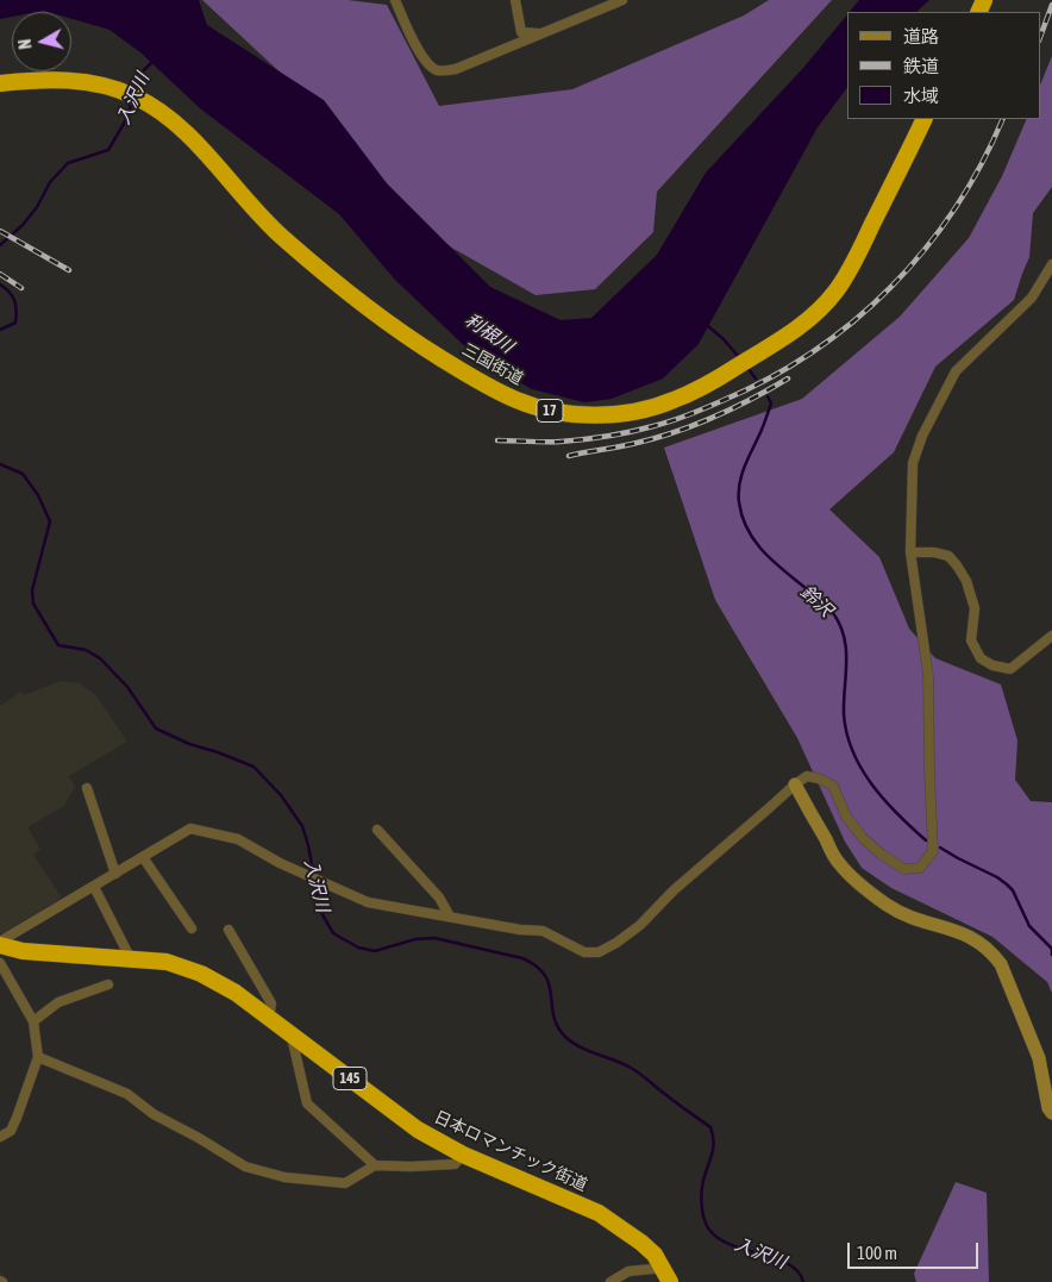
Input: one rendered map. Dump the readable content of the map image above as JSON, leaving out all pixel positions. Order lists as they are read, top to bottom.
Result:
{
  "streets": {
    "highway": [
      "三国街道",
      "17",
      "145",
      "日本ロマンチック街道"
    ]
  },
  "water": ["入沢川", "利根川", "鈴沢"],
  "legend": ["道路", "鉄道", "水域"],
  "scale_bar": "100 m",
  "north": "left"
}
